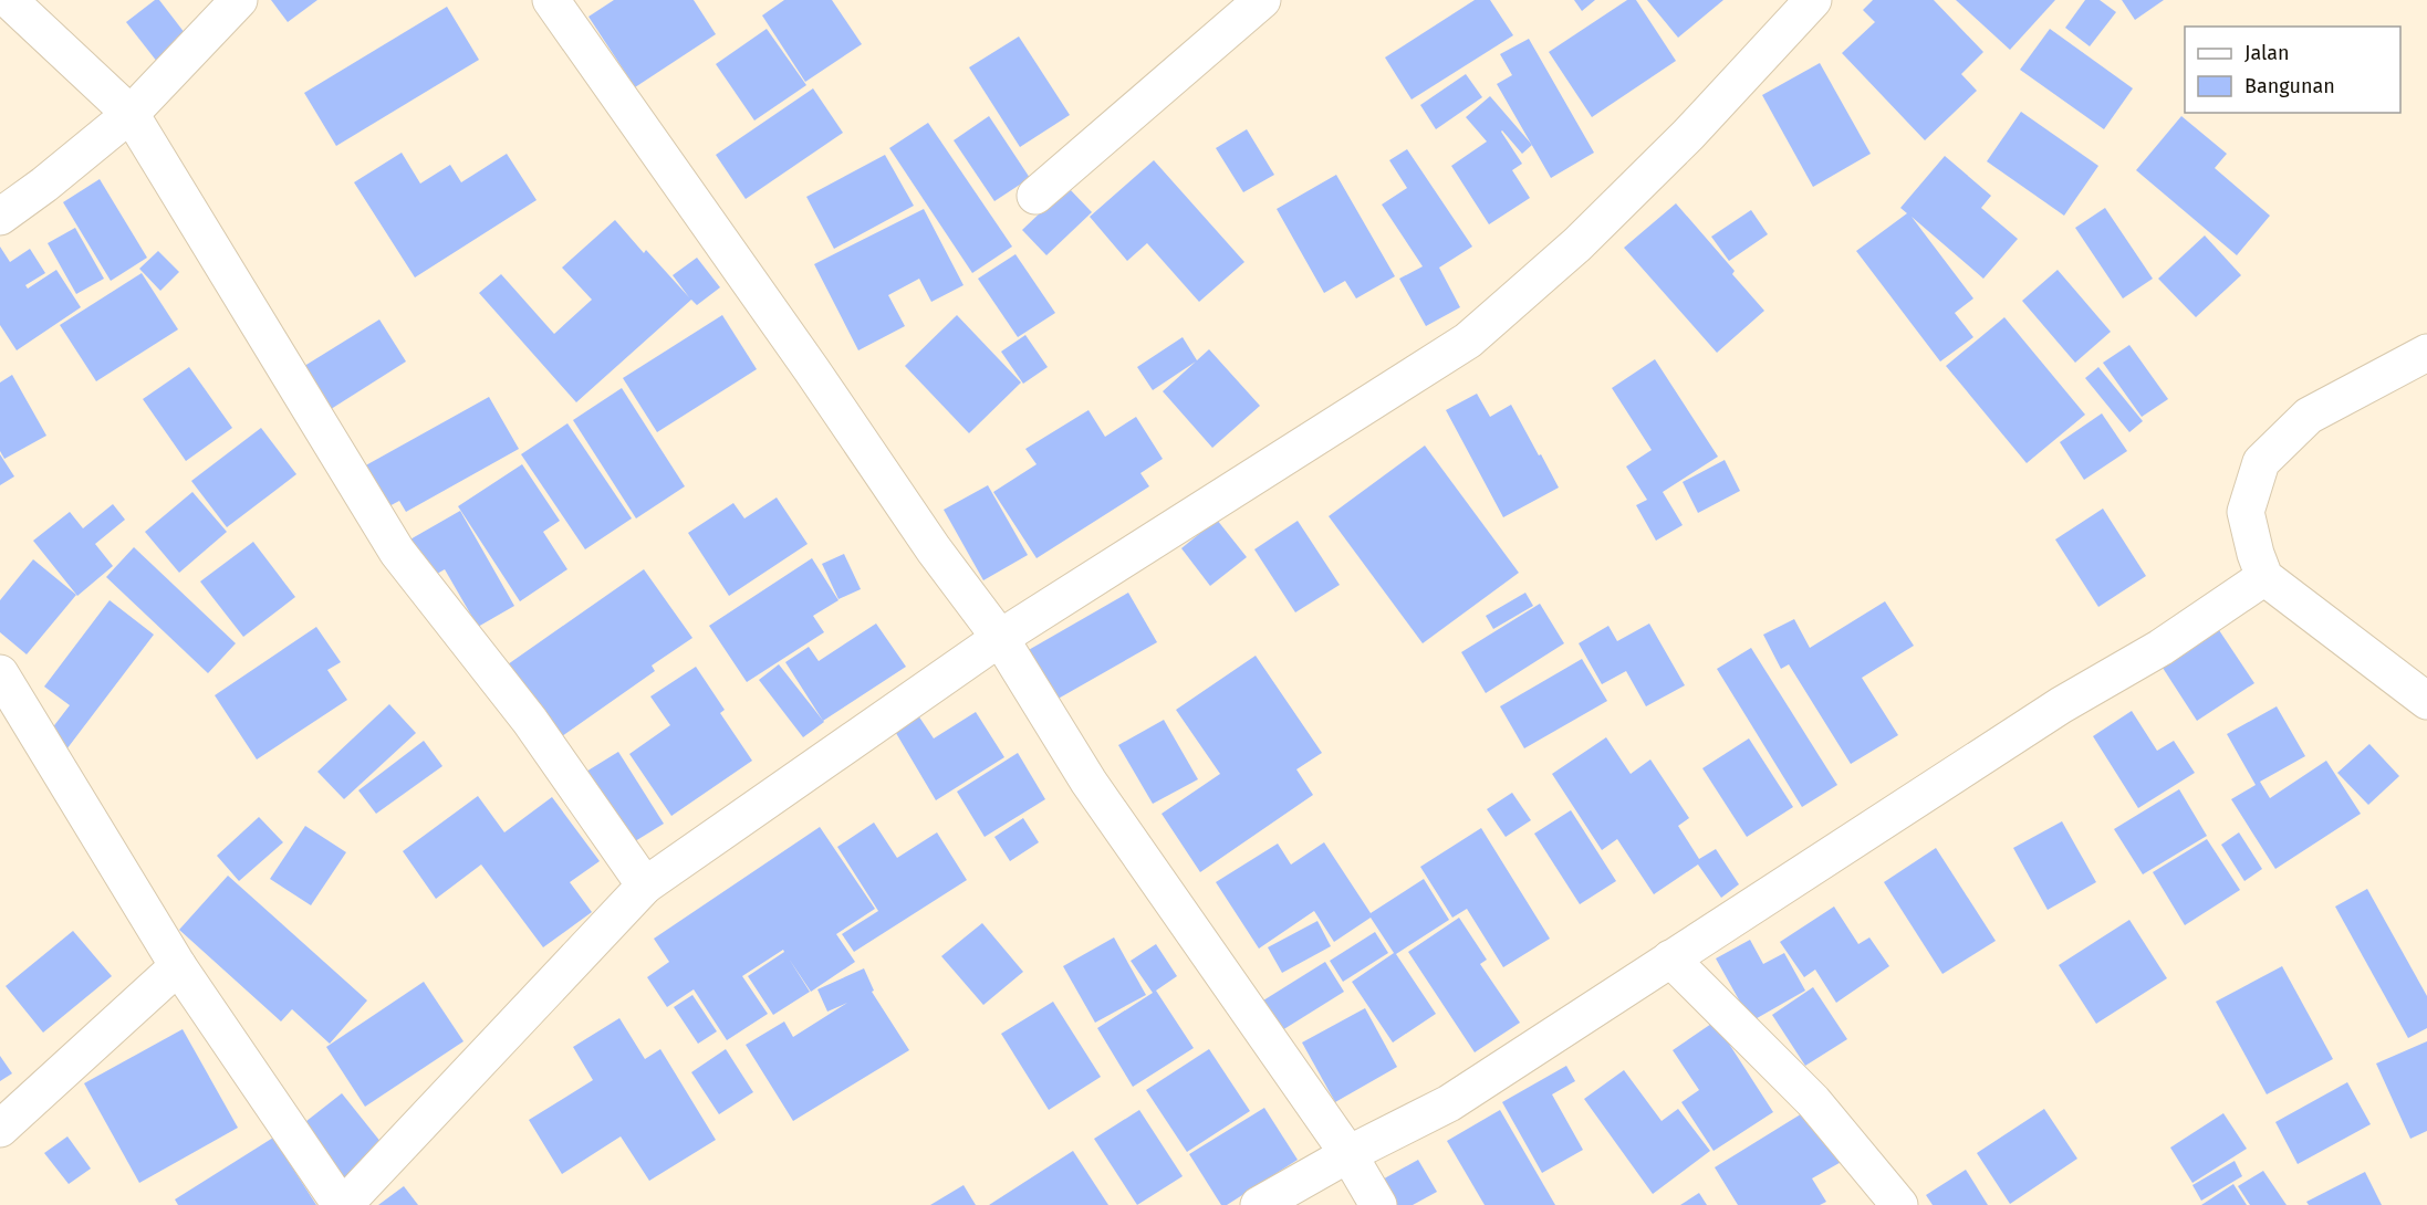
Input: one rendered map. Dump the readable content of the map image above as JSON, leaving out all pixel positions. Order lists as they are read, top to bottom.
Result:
{
  "legend": ["Jalan", "Bangunan"]
}
